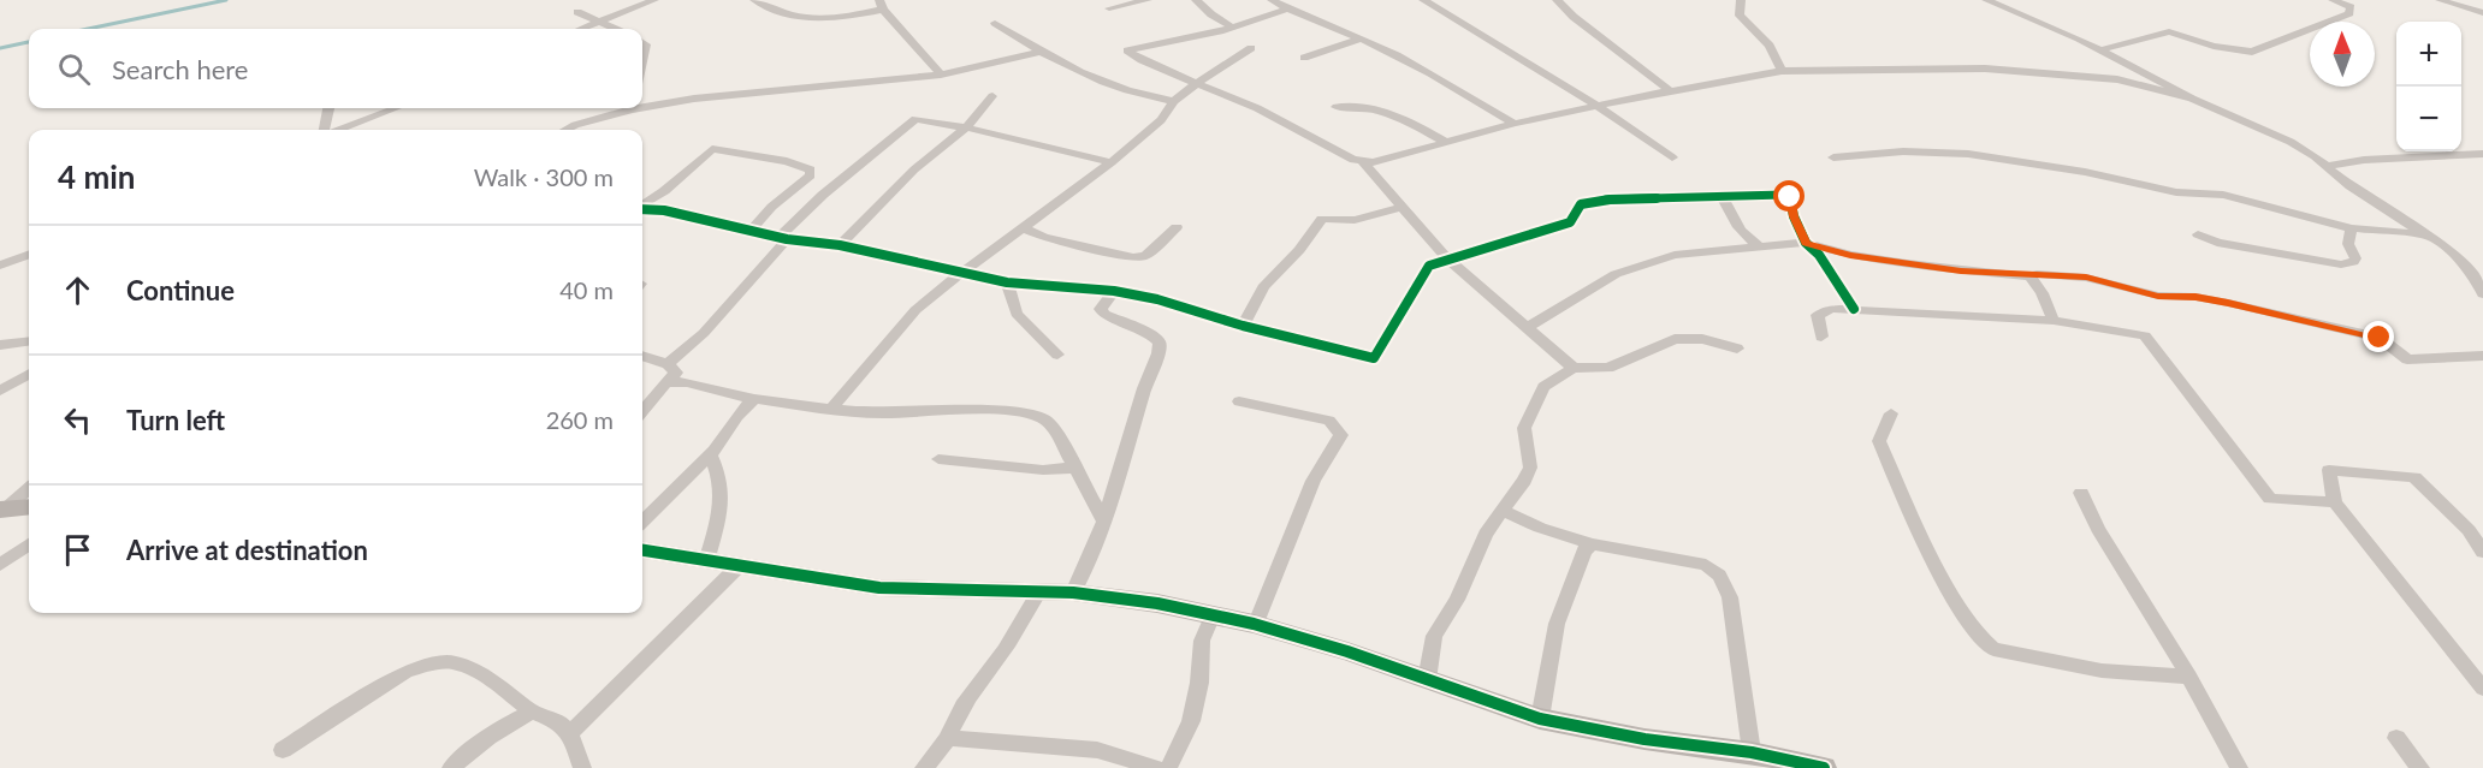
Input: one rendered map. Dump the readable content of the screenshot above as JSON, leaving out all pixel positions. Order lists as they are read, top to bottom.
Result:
{
  "north": "top",
  "page": {
    "map_buttons": ["+", "−"],
    "search": "Search here",
    "heading": ["4 min", "Walk · 300 m"],
    "list": [
      ["Continue", "40 m"],
      ["Turn left", "260 m"],
      "Arrive at destination"
    ]
  }
}
